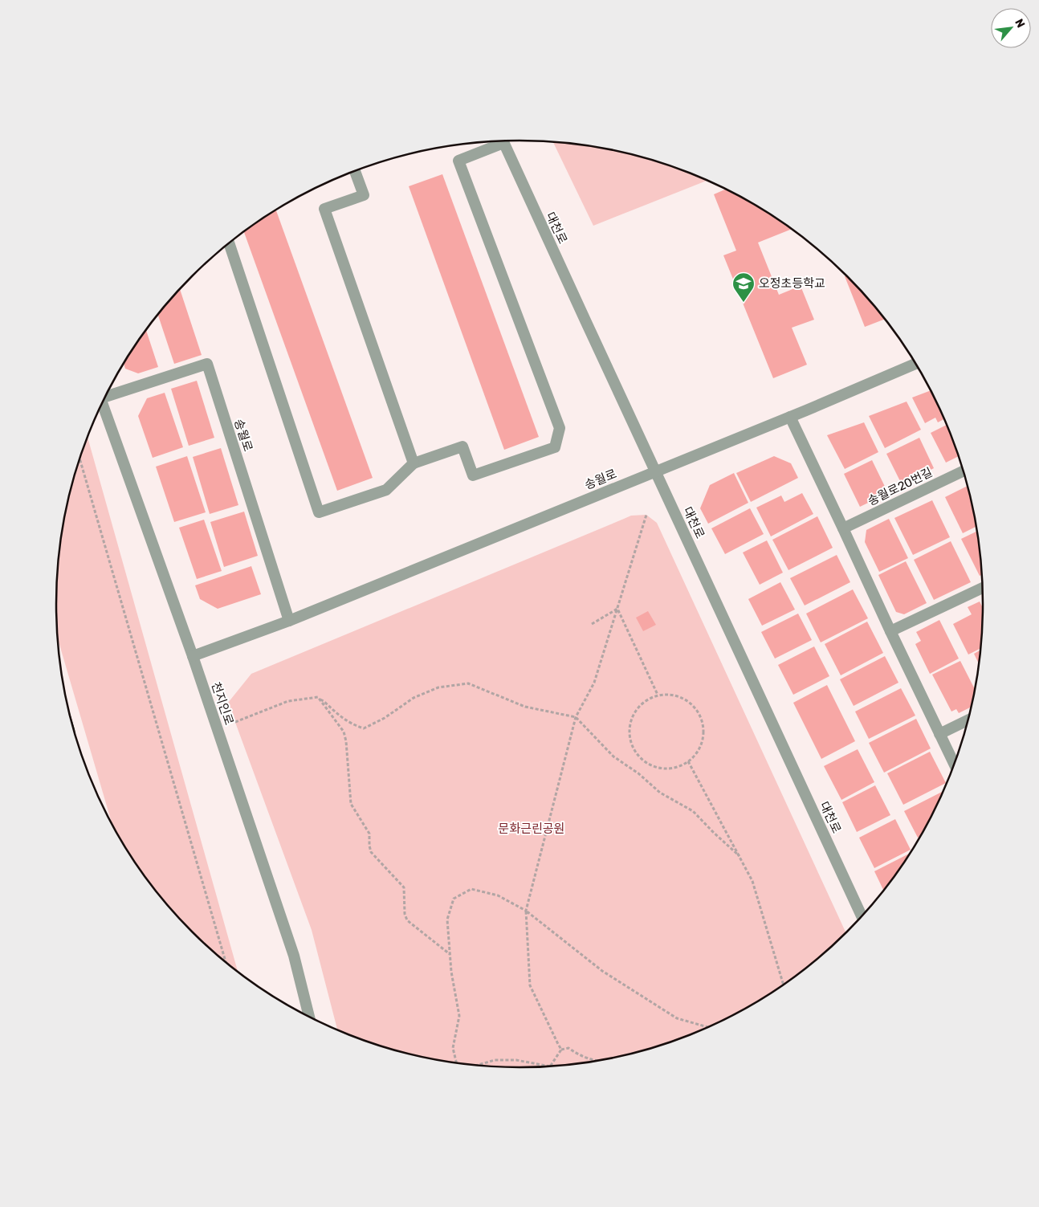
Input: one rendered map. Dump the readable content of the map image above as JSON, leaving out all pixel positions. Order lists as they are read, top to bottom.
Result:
{
  "streets": {
    "street": [
      "대천로",
      "송월로",
      "송월로20번길",
      "천지인로"
    ]
  },
  "crossings": [
    ["대천로", "송월로"],
    ["송월로", "천지인로"]
  ],
  "parks": ["문화근린공원"],
  "places": {
    "school or university": ["오정초등학교"]
  },
  "north": "top right"
}
